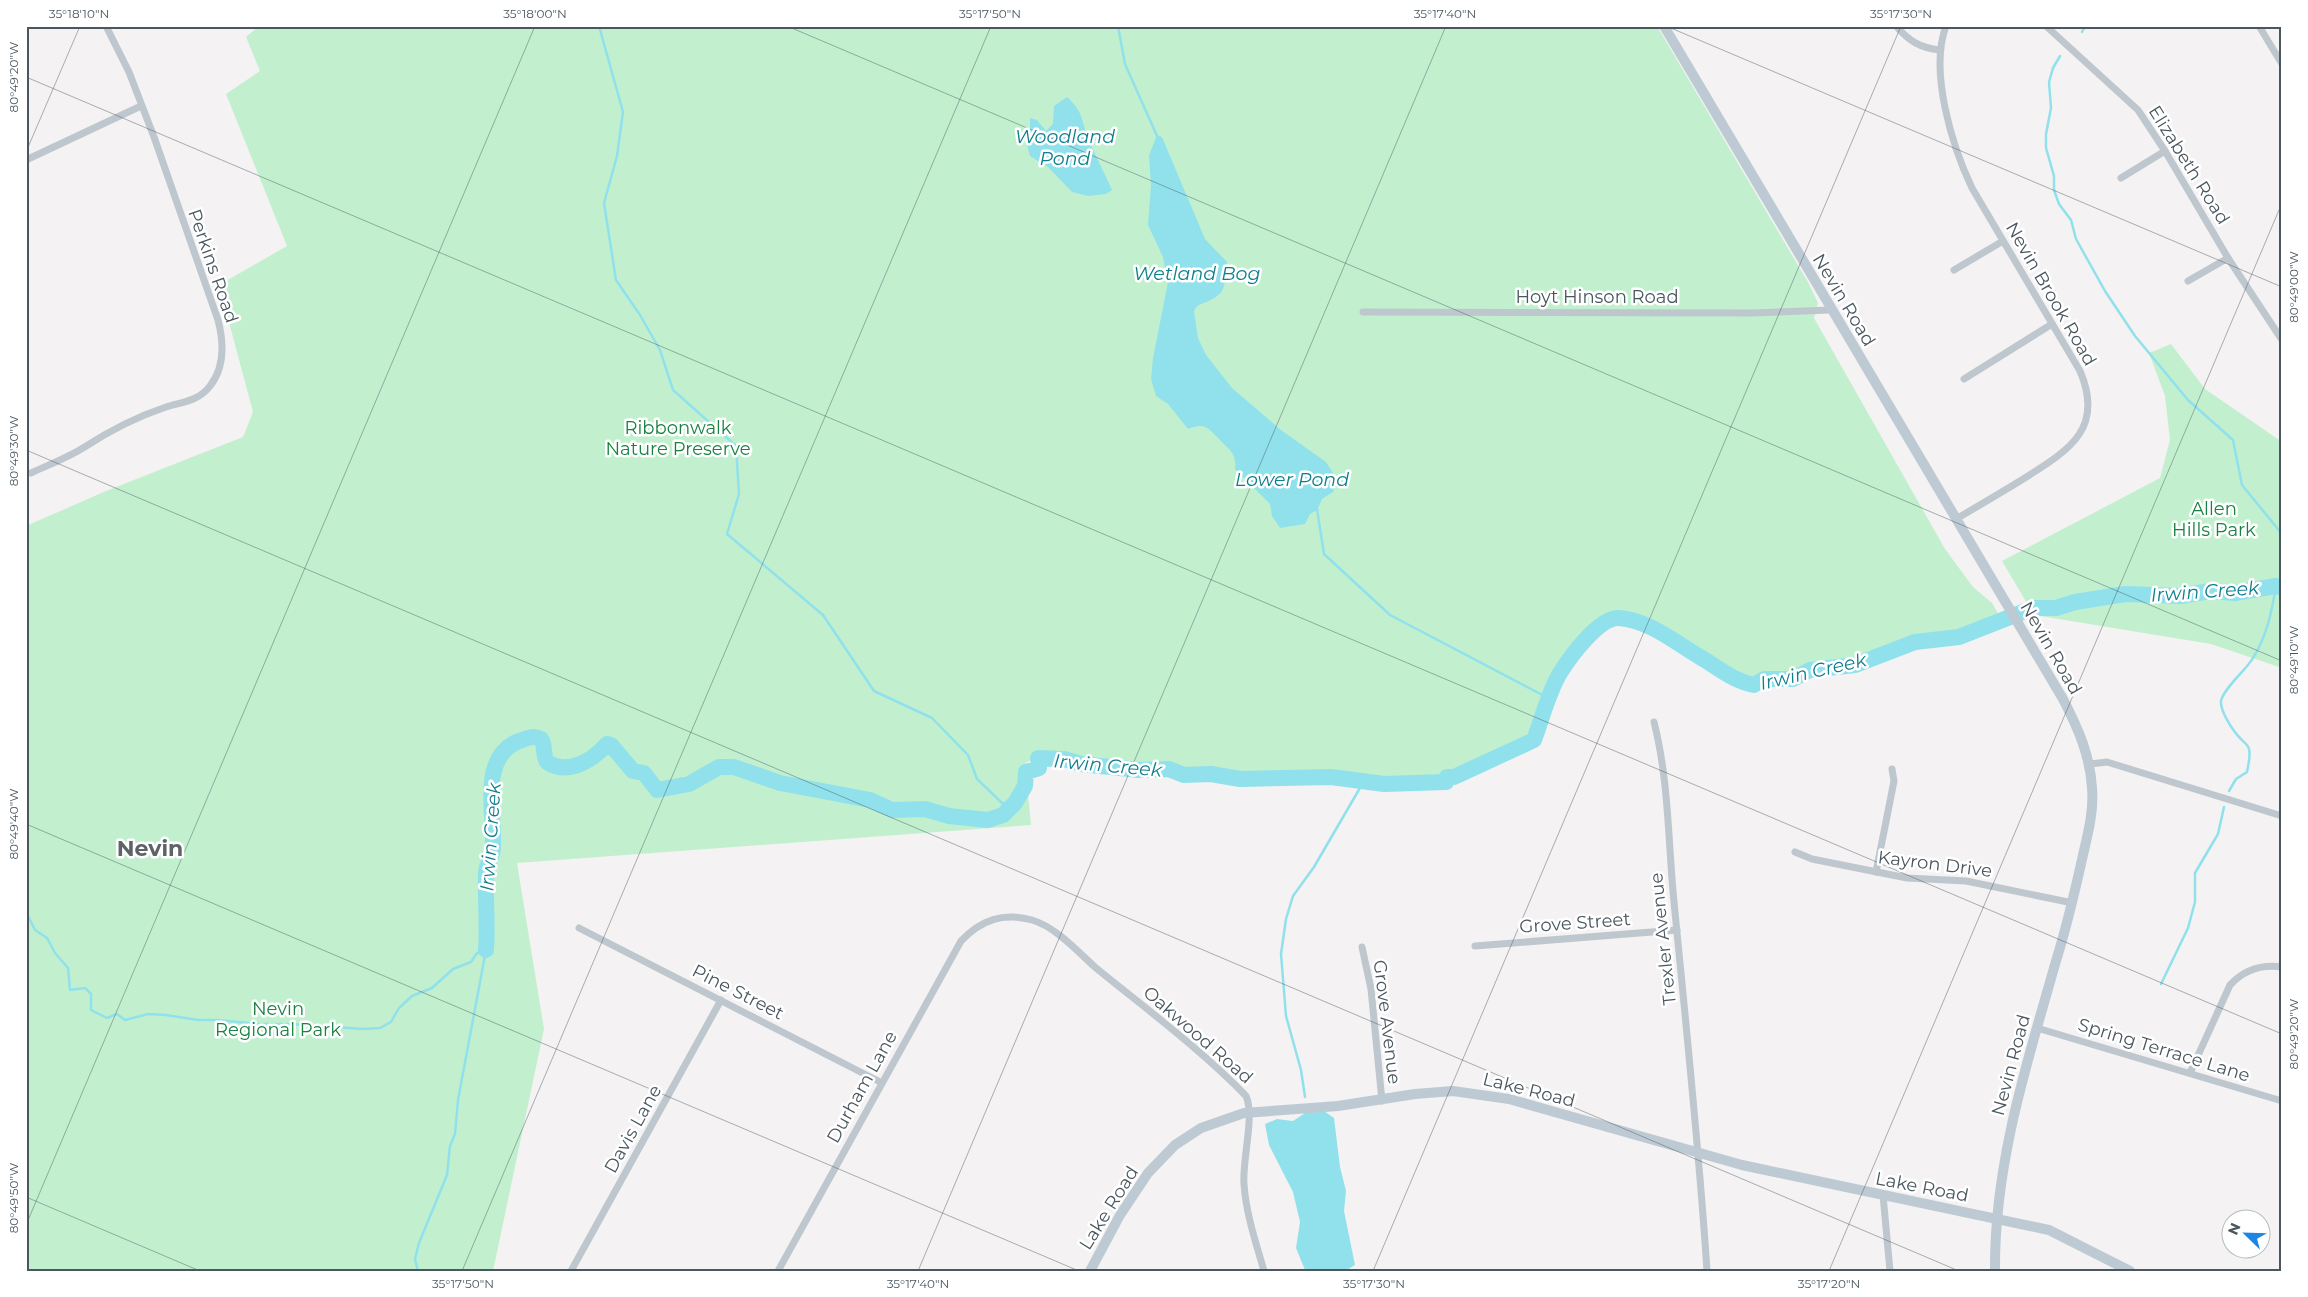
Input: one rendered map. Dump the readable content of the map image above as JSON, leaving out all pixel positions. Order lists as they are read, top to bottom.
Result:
{
  "streets": {
    "main road": ["Nevin Road", "Lake Road"],
    "street": [
      "Elizabeth Road",
      "Perkins Road",
      "Nevin Brook Road",
      "Hoyt Hinson Road",
      "Kayron Drive",
      "Grove Street",
      "Trexler Avenue",
      "Pine Street",
      "Grove Avenue",
      "Oakwood Road",
      "Spring Terrace Lane",
      "Durham Lane",
      "Davis Lane"
    ]
  },
  "crossings": [
    ["Nevin Brook Road", "Nevin Road"],
    ["Hoyt Hinson Road", "Nevin Road"],
    ["Nevin Road", "Kayron Drive"],
    ["Nevin Road", "Spring Terrace Lane"],
    ["Nevin Road", "Lake Road"],
    ["Grove Street", "Trexler Avenue"],
    ["Trexler Avenue", "Lake Road"],
    ["Pine Street", "Durham Lane"],
    ["Pine Street", "Davis Lane"],
    ["Grove Avenue", "Lake Road"],
    ["Oakwood Road", "Durham Lane"],
    ["Oakwood Road", "Lake Road"]
  ],
  "districts": ["Nevin"],
  "water": [
    "Woodland Pond",
    "Wetland Bog",
    "Lower Pond",
    "Irwin Creek"
  ],
  "parks": ["Ribbonwalk Nature Preserve", "Allen Hills Park", "Nevin Regional Park"],
  "north": "top left",
  "coordinates": [
    "35°18'10\"N",
    "35°18'00\"N",
    "35°17'50\"N",
    "35°17'40\"N",
    "35°17'30\"N",
    "80°49'20\"W",
    "80°49'00\"W",
    "80°49'30\"W",
    "80°49'10\"W",
    "80°49'40\"W",
    "80°49'50\"W",
    "35°17'20\"N"
  ]
}
